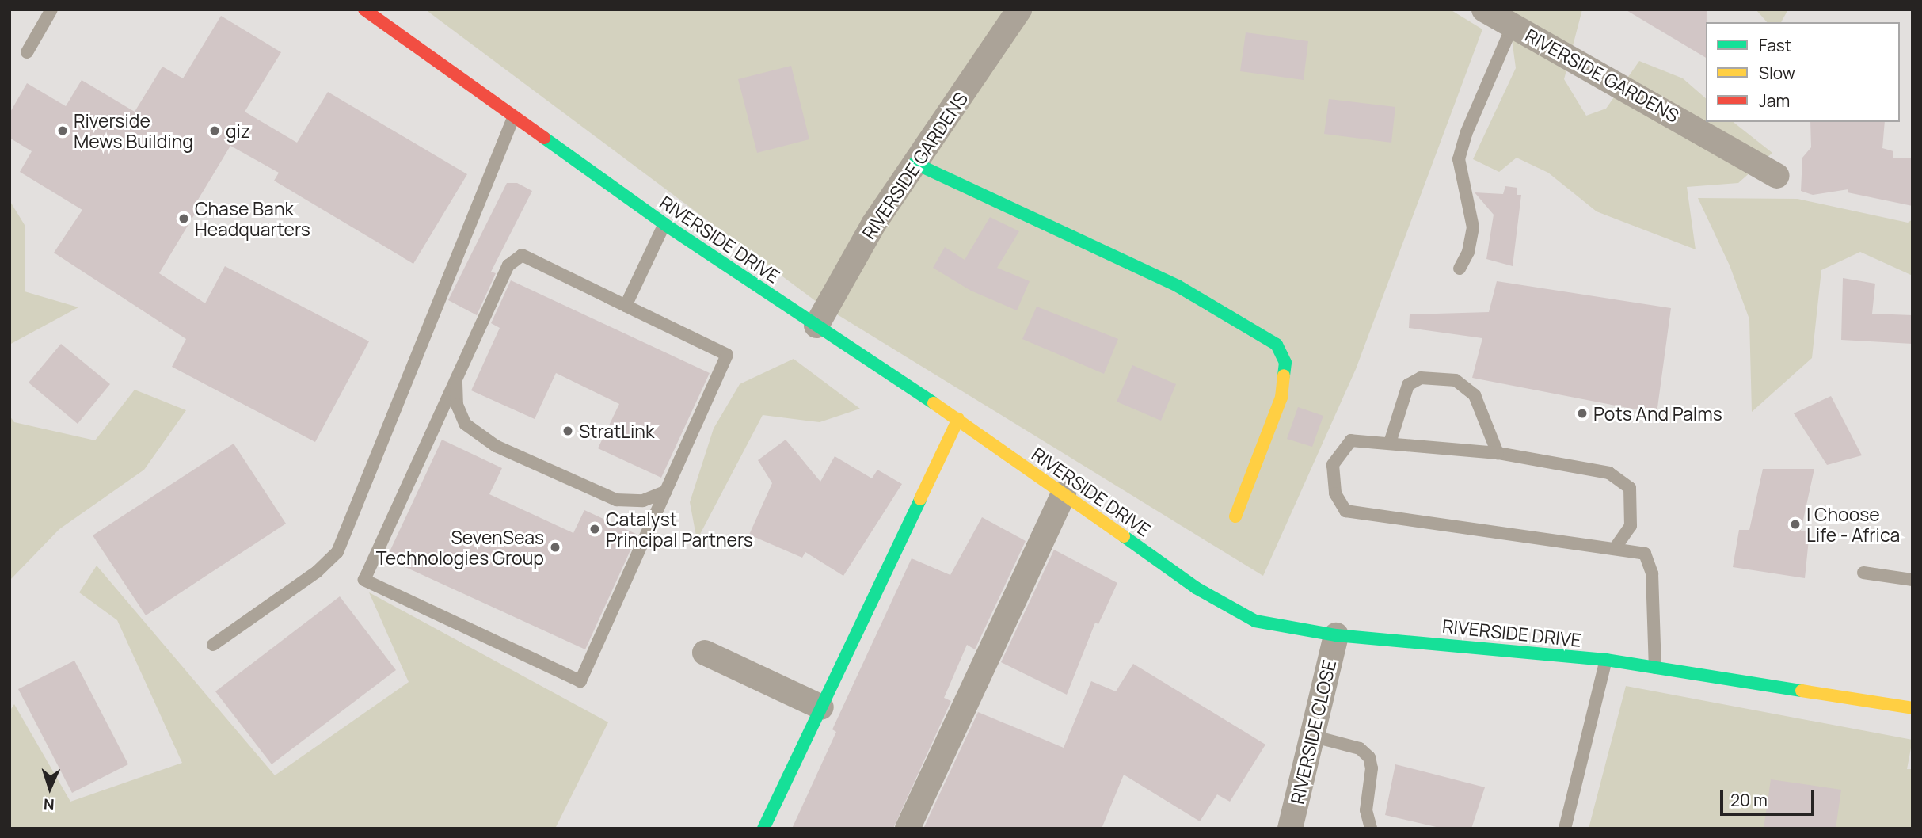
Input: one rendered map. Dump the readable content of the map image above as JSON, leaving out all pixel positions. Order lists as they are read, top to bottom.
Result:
{
  "streets": {
    "street": ["RIVERSIDE GARDENS", "RIVERSIDE DRIVE", "RIVERSIDE CLOSE"]
  },
  "crossings": [
    ["RIVERSIDE GARDENS", "RIVERSIDE DRIVE"],
    ["RIVERSIDE DRIVE", "RIVERSIDE CLOSE"]
  ],
  "places": [
    "Riverside Mews Building",
    "giz",
    "Chase Bank Headquarters",
    "Pots And Palms",
    "StratLink",
    "I Choose Life - Africa",
    "Catalyst Principal Partners",
    "SevenSeas Technologies Group"
  ],
  "legend": ["Fast", "Slow", "Jam"],
  "scale_bar": "20 m",
  "north": "bottom"
}
